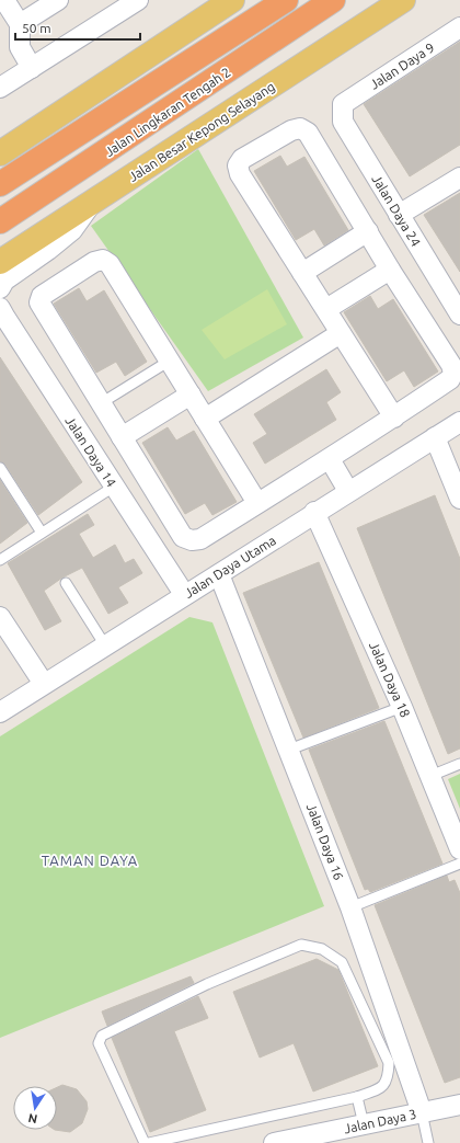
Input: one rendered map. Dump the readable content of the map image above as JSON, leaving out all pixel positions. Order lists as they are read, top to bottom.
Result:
{
  "streets": {
    "highway": ["Jalan Lingkaran Tengah 2"],
    "main road": ["Jalan Besar Kepong Selayang"],
    "street": [
      "Jalan Daya 9",
      "Jalan Daya 24",
      "Jalan Daya 14",
      "Jalan Daya Utama",
      "Jalan Daya 18",
      "Jalan Daya 16",
      "Jalan Daya 3"
    ]
  },
  "crossings": [
    ["Jalan Daya 9", "Jalan Daya 24"],
    ["Jalan Daya 14", "Jalan Daya Utama"],
    ["Jalan Daya Utama", "Jalan Daya 18"],
    ["Jalan Daya Utama", "Jalan Daya 16"],
    ["Jalan Daya 16", "Jalan Daya 3"]
  ],
  "districts": ["TAMAN DAYA"],
  "scale_bar": "50 m",
  "north": "bottom"
}
